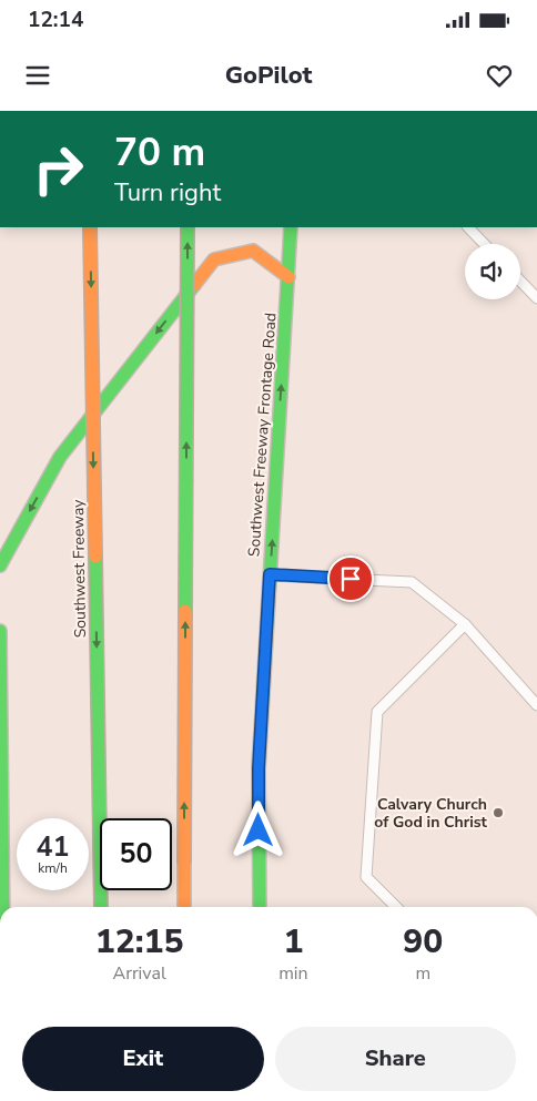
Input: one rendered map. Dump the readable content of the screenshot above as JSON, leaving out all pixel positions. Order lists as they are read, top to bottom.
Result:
{
  "streets": {
    "main road": ["Southwest Freeway Frontage Road", "Southwest Freeway"]
  },
  "places": ["Calvary Church of God in Christ"],
  "page": {
    "status": "12:14",
    "header": "GoPilot",
    "turn": ["70 m", "Turn right"],
    "speed": "41 km/h",
    "limit": "50",
    "eta": [
      "12:15",
      "Arrival",
      "1",
      "min",
      "90",
      "m"
    ],
    "buttons": ["Exit", "Share"]
  }
}
